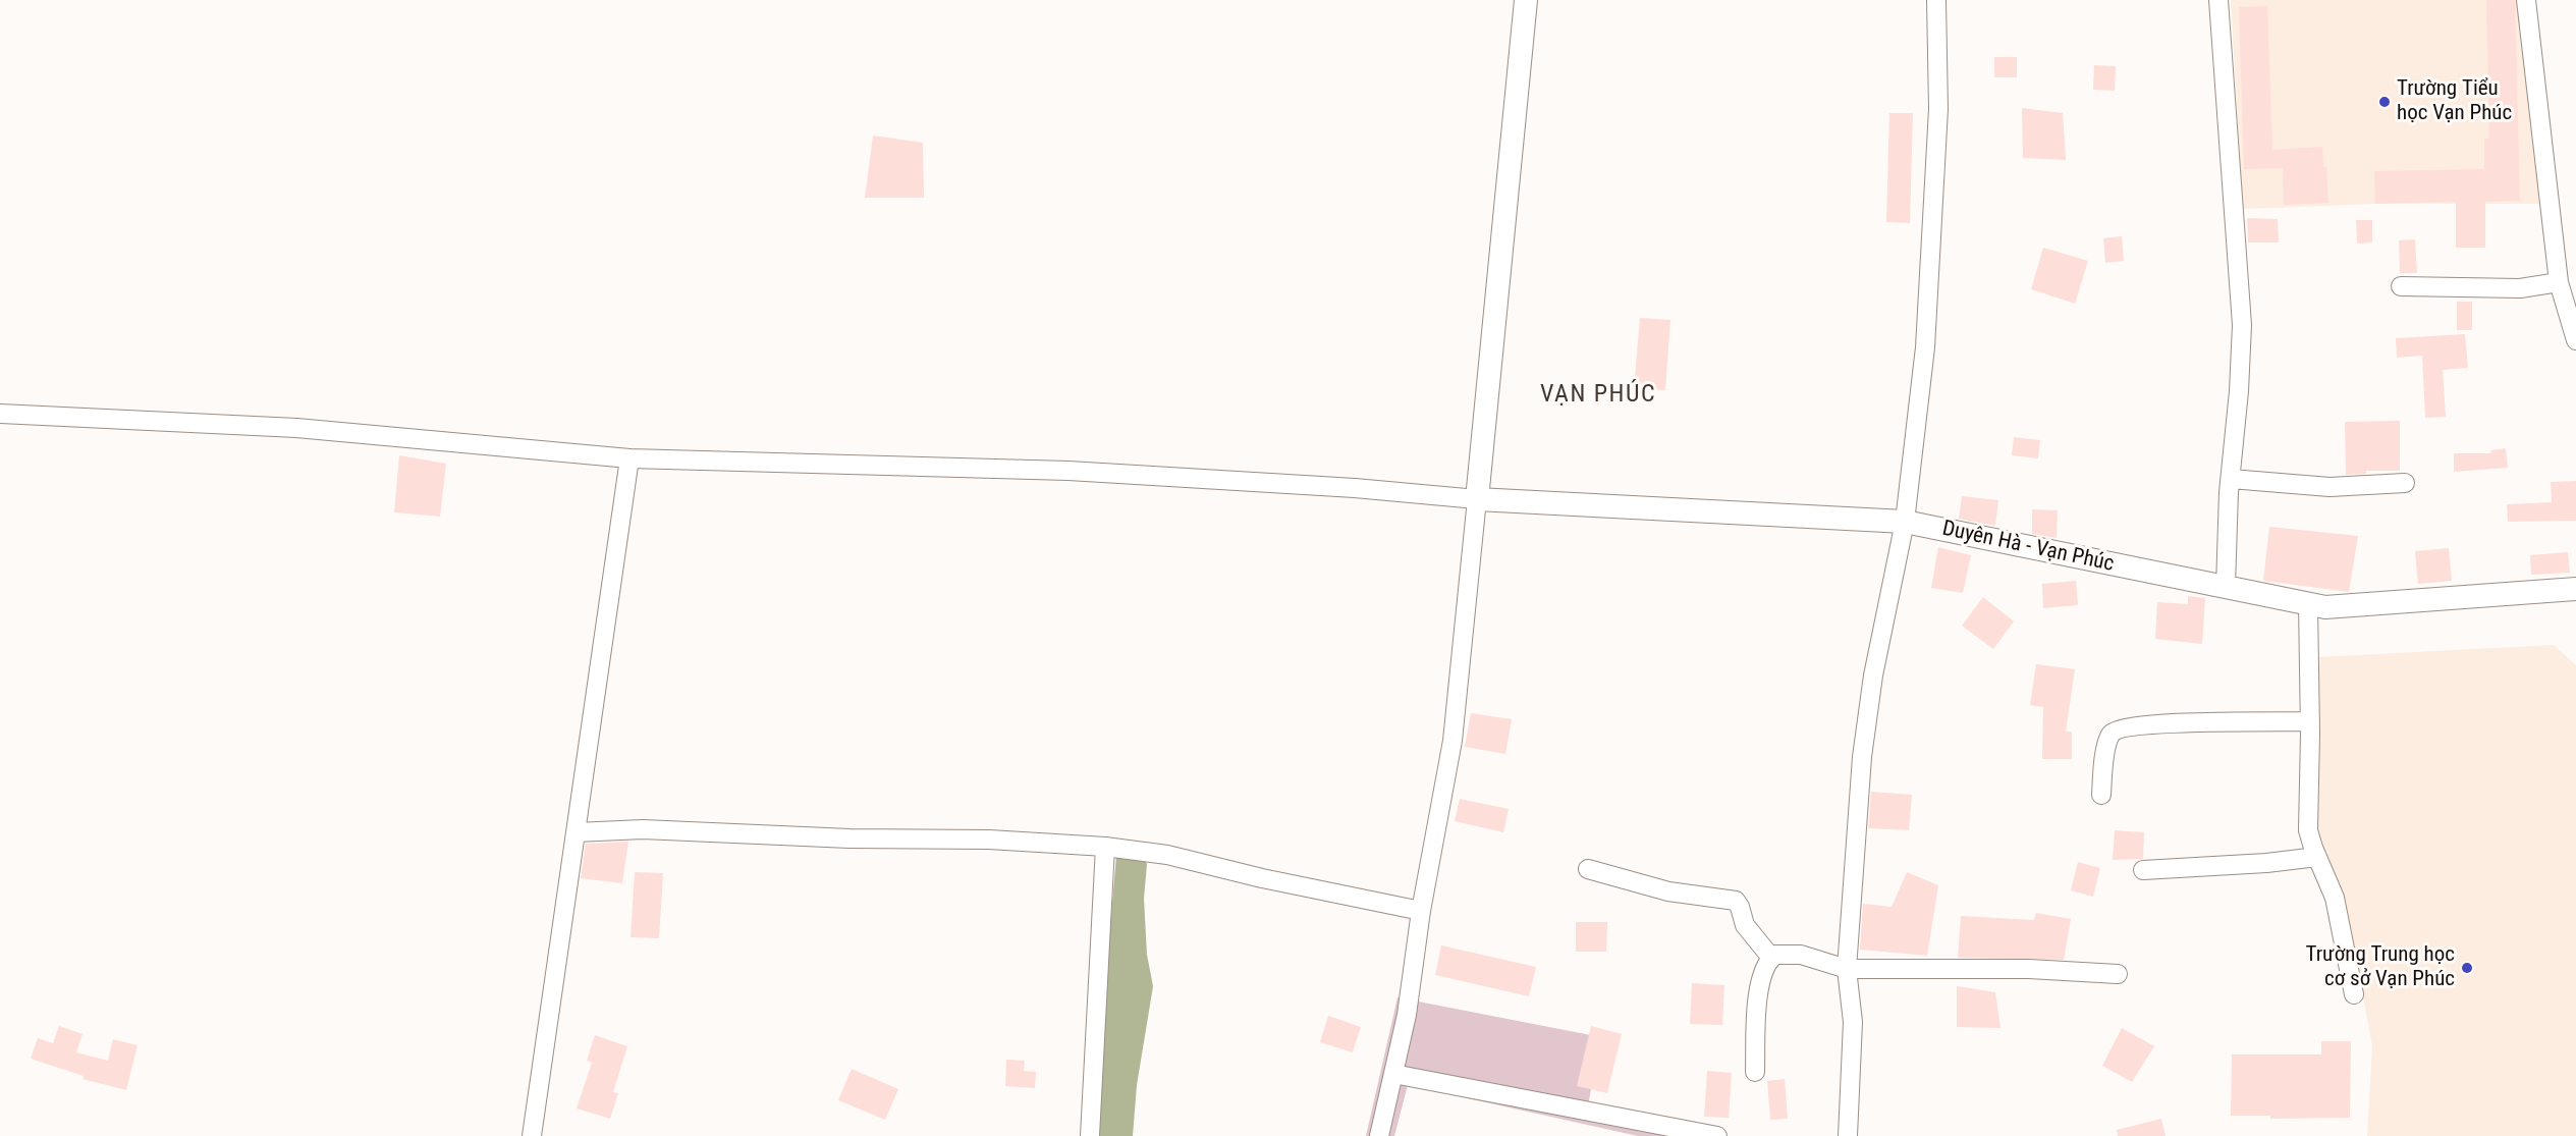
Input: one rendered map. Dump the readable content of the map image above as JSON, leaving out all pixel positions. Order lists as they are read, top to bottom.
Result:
{
  "streets": {
    "street": ["Duyên Hà - Vạn Phúc"]
  },
  "districts": ["VẠN PHÚC"],
  "places": ["Trường Tiểu học Vạn Phúc", "Trường Trung học cơ sở Vạn Phúc"]
}
